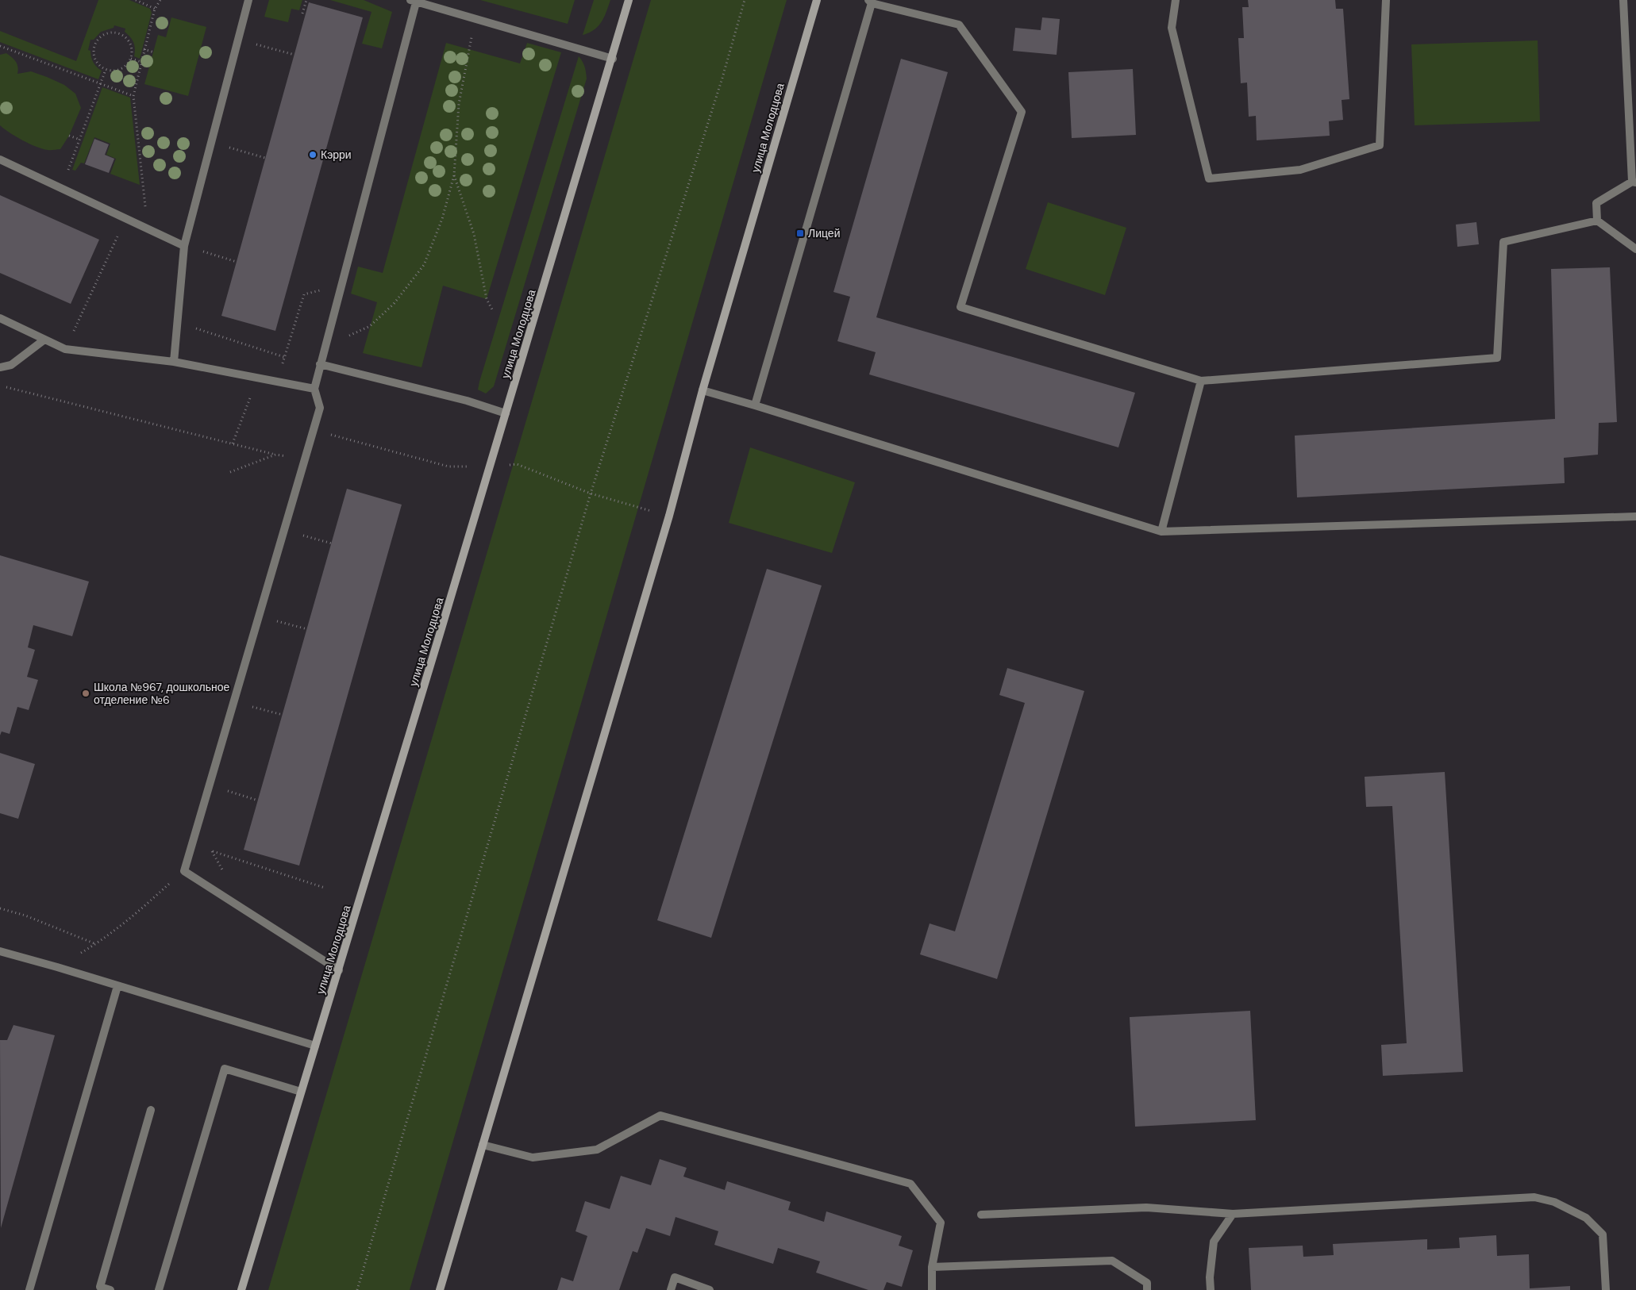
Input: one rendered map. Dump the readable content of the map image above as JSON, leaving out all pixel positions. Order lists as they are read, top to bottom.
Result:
{
  "streets": {
    "street": ["улица Молодцова"]
  },
  "places": {
    "other": ["Кэрри", "Школа №967, дошкольное отделение №6"],
    "transit": ["Лицей"]
  }
}
